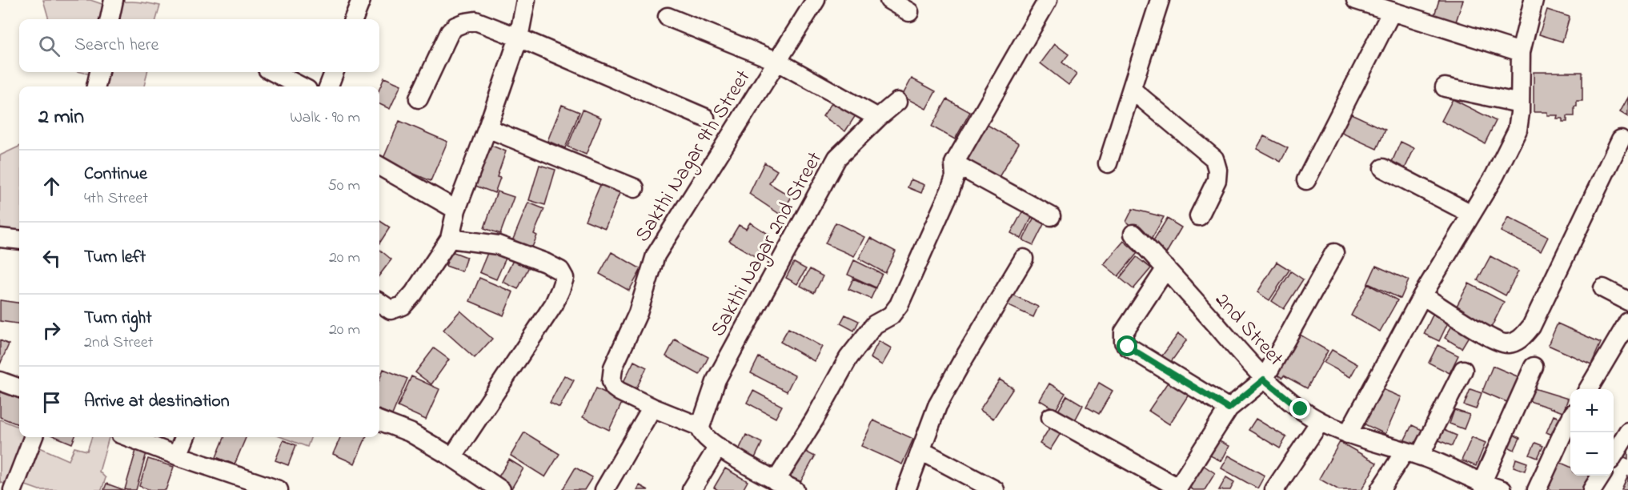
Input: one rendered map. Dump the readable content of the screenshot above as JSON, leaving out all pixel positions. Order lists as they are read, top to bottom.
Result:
{
  "streets": {
    "street": ["Sakthi Nagar 9th Street", "Sakthi Nagar 2nd Street", "2nd Street"]
  },
  "crossings": [
    ["Sakthi Nagar 9th Street", "Sakthi Nagar 2nd Street"]
  ],
  "page": {
    "search": "Search here",
    "heading": ["2 min", "Walk · 90 m"],
    "list": [
      ["Continue", "4th Street", "50 m"],
      ["Turn left", "20 m"],
      ["Turn right", "2nd Street", "20 m"],
      "Arrive at destination"
    ],
    "map_buttons": ["+", "−"]
  }
}
